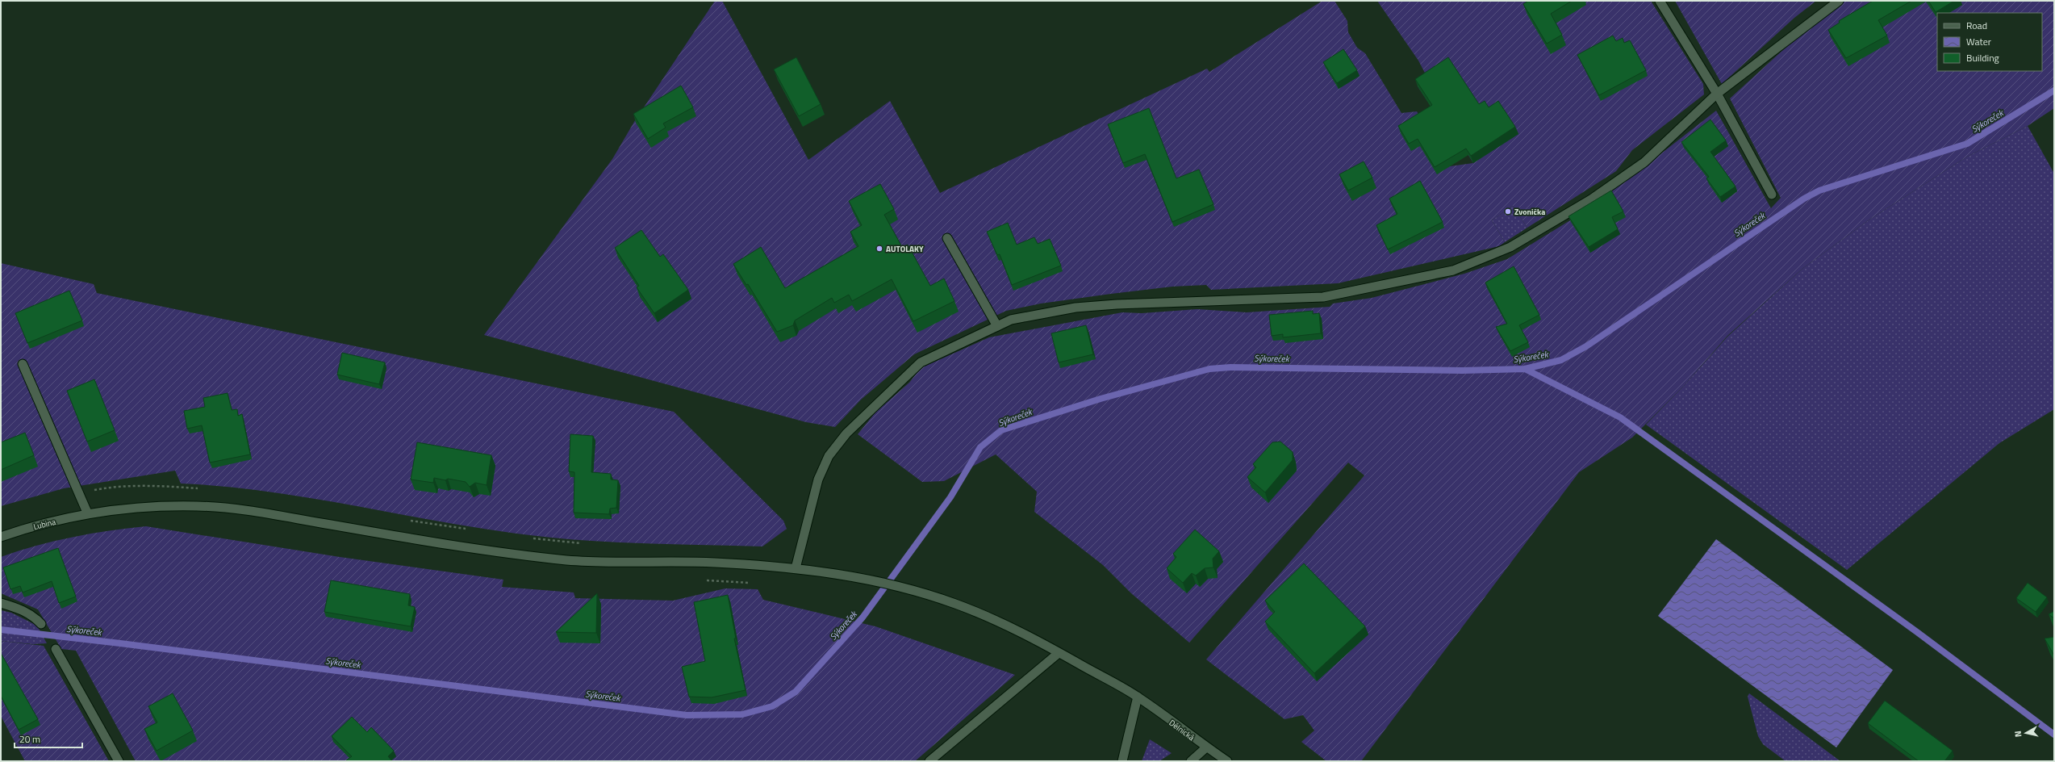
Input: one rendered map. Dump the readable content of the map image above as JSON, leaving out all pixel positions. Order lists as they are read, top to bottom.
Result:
{
  "streets": {
    "street": ["Lubina", "Dělnická"]
  },
  "crossings": [
    ["Lubina", "Dělnická"]
  ],
  "water": ["Sýkoreček"],
  "places": ["Zvonička", "AUTOLAKY"],
  "legend": ["Road", "Water", "Building"],
  "scale_bar": "20 m",
  "north": "left"
}
